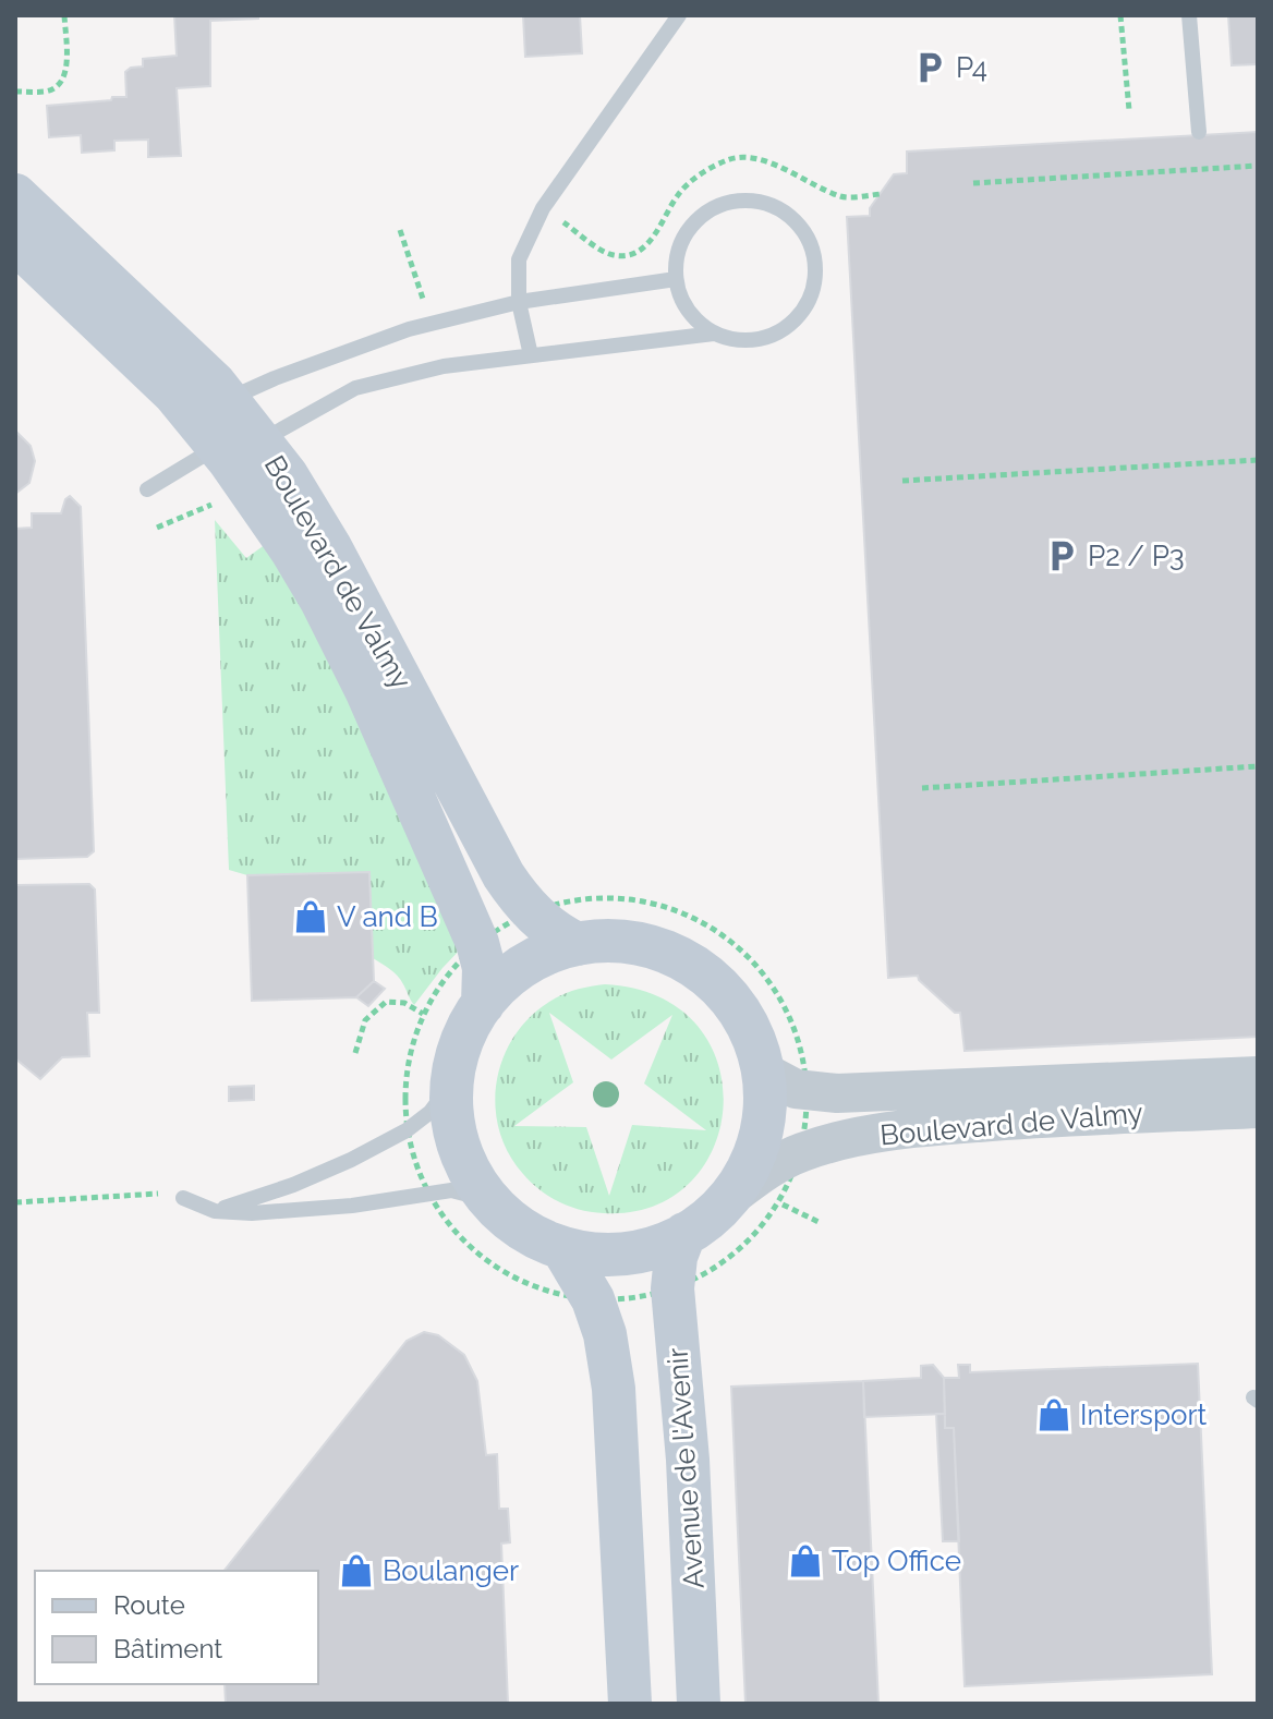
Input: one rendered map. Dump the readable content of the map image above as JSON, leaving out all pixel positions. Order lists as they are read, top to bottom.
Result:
{
  "streets": {
    "main road": ["Boulevard de Valmy", "Avenue de l'Avenir"]
  },
  "places": {
    "parking": ["P4", "P2 / P3"],
    "shop": [
      "V and B",
      "Intersport",
      "Top Office",
      "Boulanger"
    ]
  },
  "legend": ["Route", "Bâtiment"]
}
